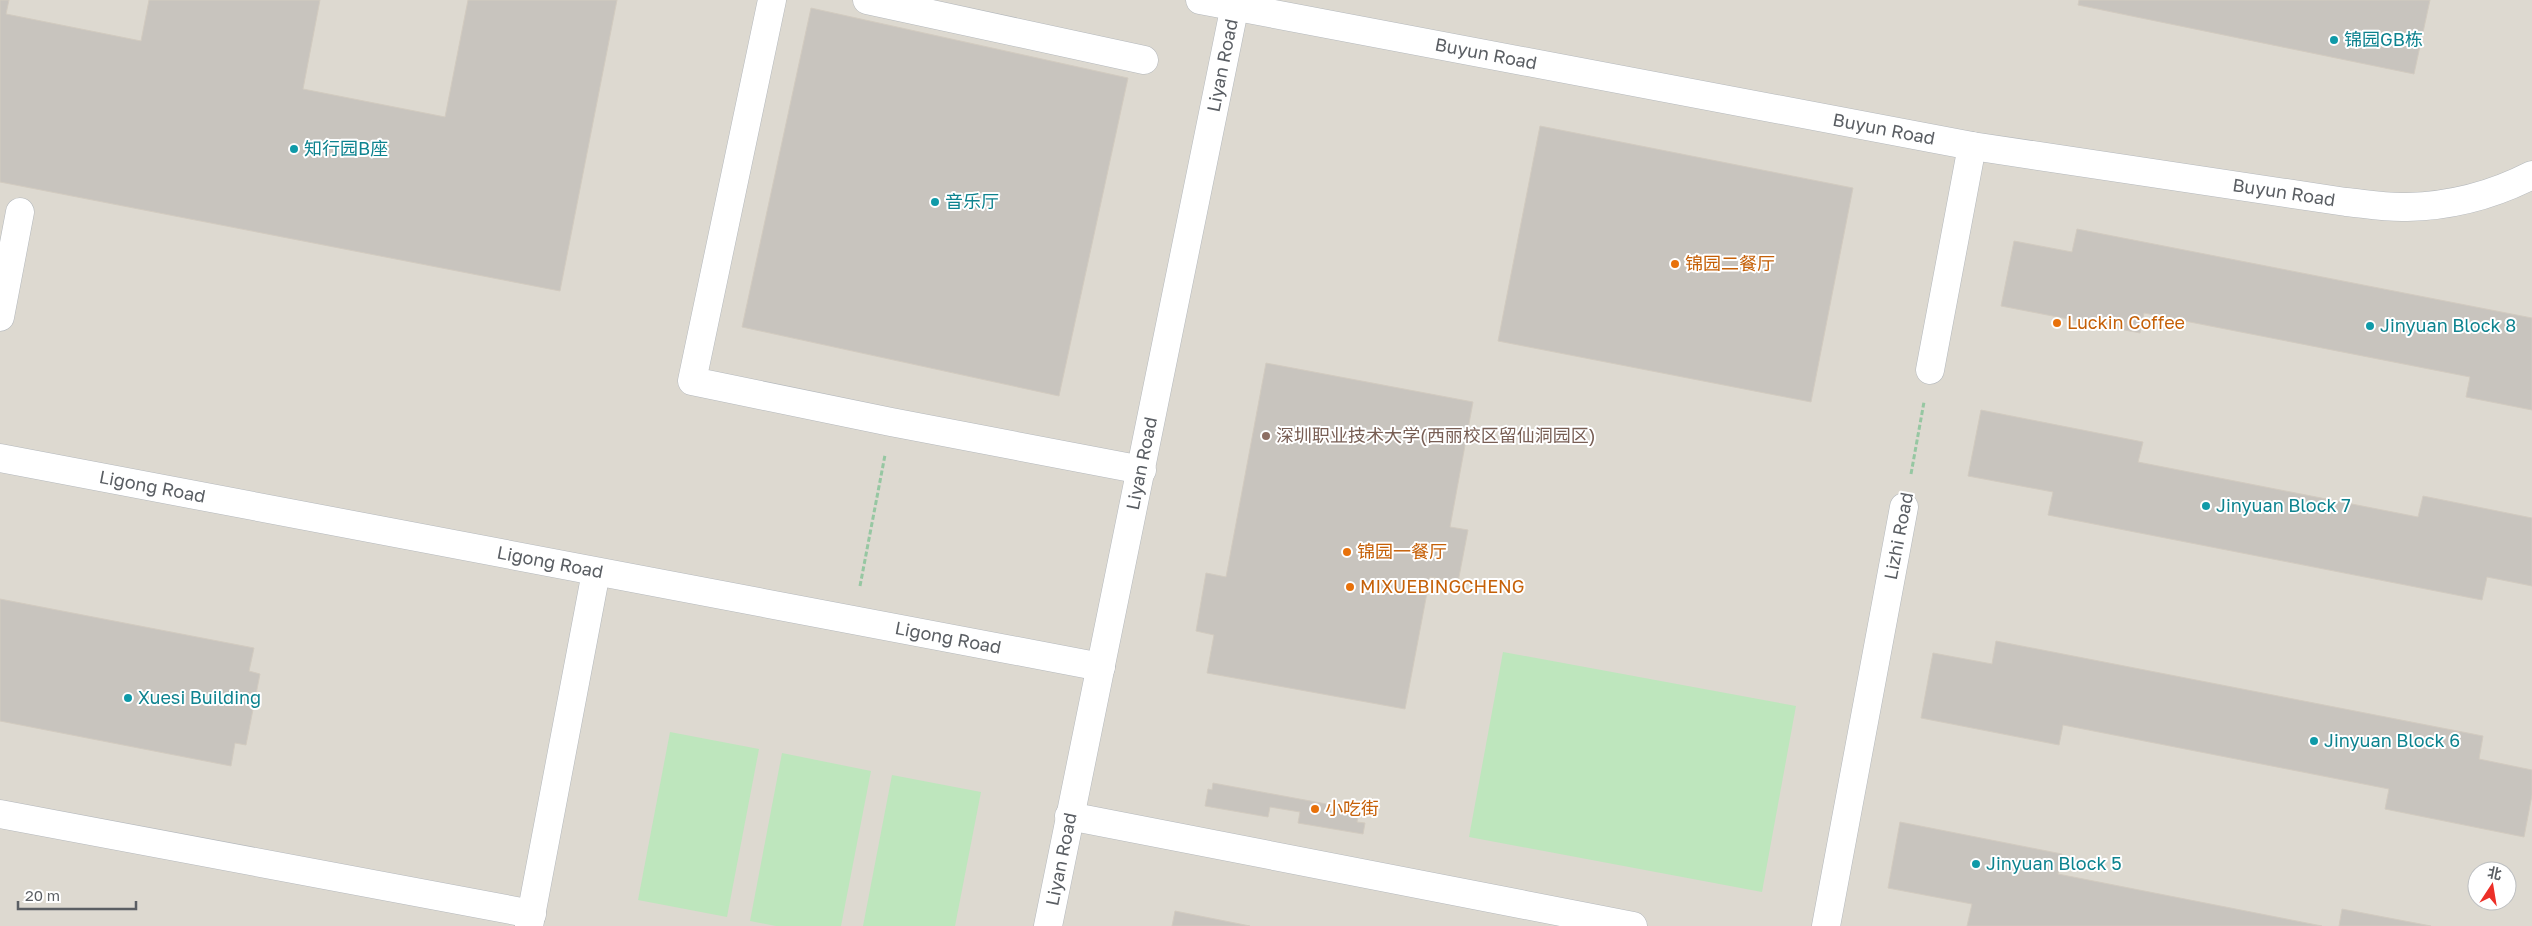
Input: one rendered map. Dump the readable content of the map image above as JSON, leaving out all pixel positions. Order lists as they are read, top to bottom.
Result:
{
  "streets": {
    "street": [
      "Buyun Road",
      "Liyan Road",
      "Ligong Road",
      "Lizhi Road"
    ]
  },
  "crossings": [
    ["Buyun Road", "Liyan Road"],
    ["Liyan Road", "Ligong Road"]
  ],
  "places": [
    "锦园GB栋",
    "知行园B座",
    "音乐厅",
    "锦园二餐厅",
    "Luckin Coffee",
    "Jinyuan Block 8",
    "深圳职业技术大学(西丽校区留仙洞园区)",
    "Jinyuan Block 7",
    "锦园一餐厅",
    "MIXUEBINGCHENG",
    "Xuesi Building",
    "Jinyuan Block 6",
    "小吃街",
    "Jinyuan Block 5"
  ],
  "scale_bar": "20 m",
  "north": "top"
}
